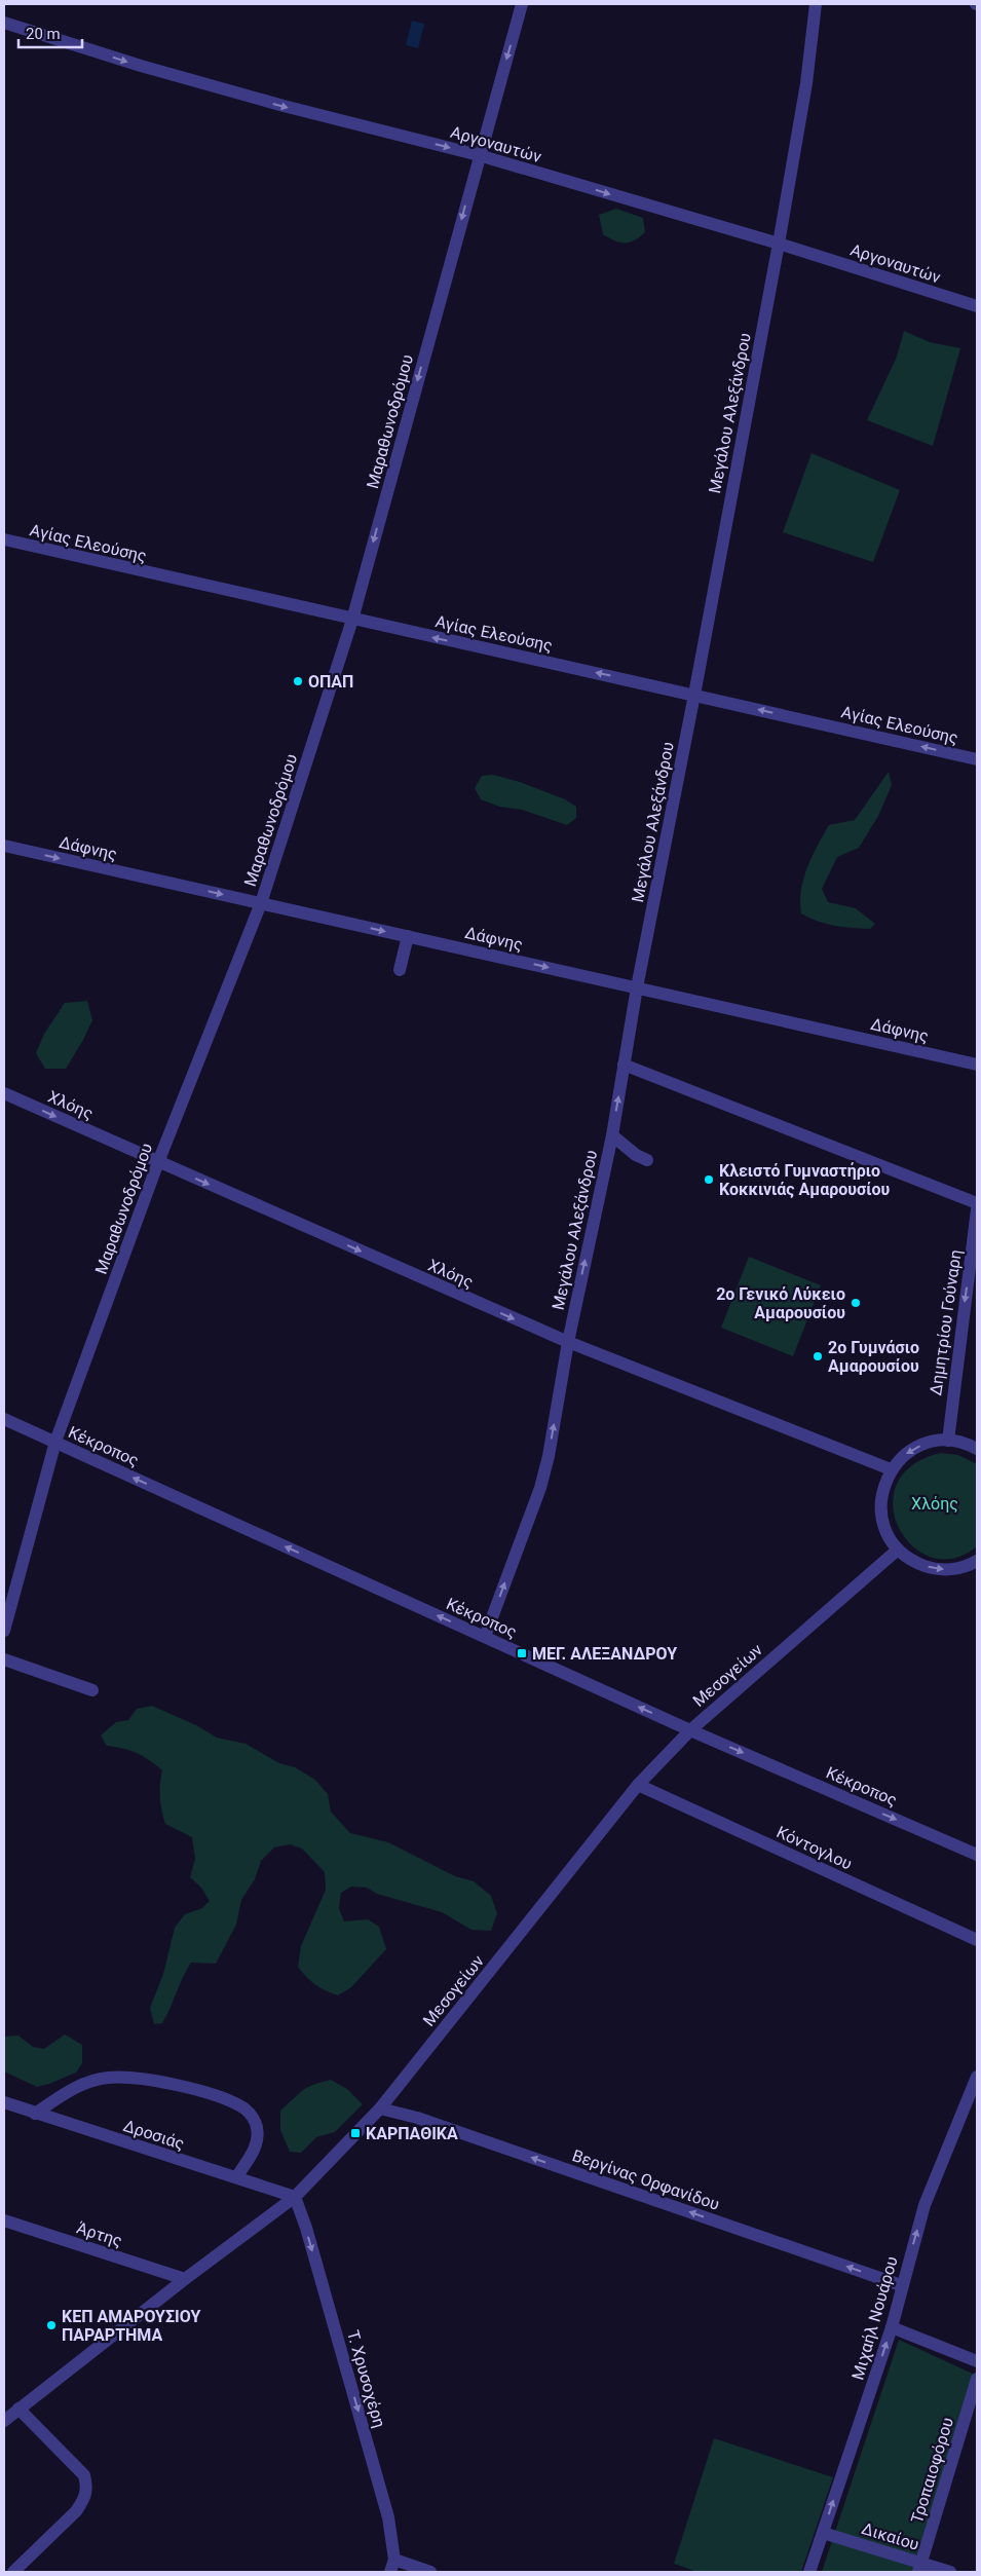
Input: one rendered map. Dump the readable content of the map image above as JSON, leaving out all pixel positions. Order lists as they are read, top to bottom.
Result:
{
  "streets": {
    "street": [
      "Αργοναυτών",
      "Μεγάλου Αλεξάνδρου",
      "Μαραθωνοδρόμου",
      "Αγίας Ελεούσης",
      "Δάφνης",
      "Χλόης",
      "Δημητρίου Γούναρη",
      "Κέκροπος",
      "Μεσογείων",
      "Κόντογλου",
      "Δροσιάς",
      "Βεργίνας Ορφανίδου",
      "Άρτης",
      "Μιχαήλ Νουάρου",
      "Τ. Χρυσοχέρη",
      "Τροπαιοφόρου",
      "Δικαίου"
    ]
  },
  "crossings": [
    ["Αργοναυτών", "Μεγάλου Αλεξάνδρου"],
    ["Αργοναυτών", "Μαραθωνοδρόμου"],
    ["Μεγάλου Αλεξάνδρου", "Αγίας Ελεούσης"],
    ["Μεγάλου Αλεξάνδρου", "Δάφνης"],
    ["Μεγάλου Αλεξάνδρου", "Χλόης"],
    ["Μεγάλου Αλεξάνδρου", "Κέκροπος"],
    ["Μαραθωνοδρόμου", "Αγίας Ελεούσης"],
    ["Μαραθωνοδρόμου", "Δάφνης"],
    ["Μαραθωνοδρόμου", "Χλόης"],
    ["Μαραθωνοδρόμου", "Κέκροπος"],
    ["Κέκροπος", "Μεσογείων"],
    ["Μεσογείων", "Κόντογλου"],
    ["Μεσογείων", "Δροσιάς"],
    ["Μεσογείων", "Βεργίνας Ορφανίδου"],
    ["Μεσογείων", "Άρτης"],
    ["Μεσογείων", "Τ. Χρυσοχέρη"],
    ["Δροσιάς", "Τ. Χρυσοχέρη"],
    ["Βεργίνας Ορφανίδου", "Μιχαήλ Νουάρου"],
    ["Μιχαήλ Νουάρου", "Δικαίου"],
    ["Τροπαιοφόρου", "Δικαίου"]
  ],
  "one_way": [
    "Αργοναυτών",
    "Μεγάλου Αλεξάνδρου",
    "Μαραθωνοδρόμου",
    "Αγίας Ελεούσης",
    "Δάφνης",
    "Χλόης",
    "Δημητρίου Γούναρη",
    "Βεργίνας Ορφανίδου",
    "Μιχαήλ Νουάρου",
    "Τ. Χρυσοχέρη"
  ],
  "parks": ["Χλόης"],
  "places": {
    "other": [
      "ΟΠΑΠ",
      "Κλειστό Γυμναστήριο Κοκκινιάς Αμαρουσίου",
      "2ο Γενικό Λύκειο Αμαρουσίου",
      "2ο Γυμνάσιο Αμαρουσίου",
      "ΚΕΠ ΑΜΑΡΟΥΣΙΟΥ ΠΑΡΑΡΤΗΜΑ"
    ],
    "transit": ["ΜΕΓ. ΑΛΕΞΑΝΔΡΟΥ", "ΚΑΡΠΑΘΙΚΑ"]
  },
  "scale_bar": "20 m"
}
